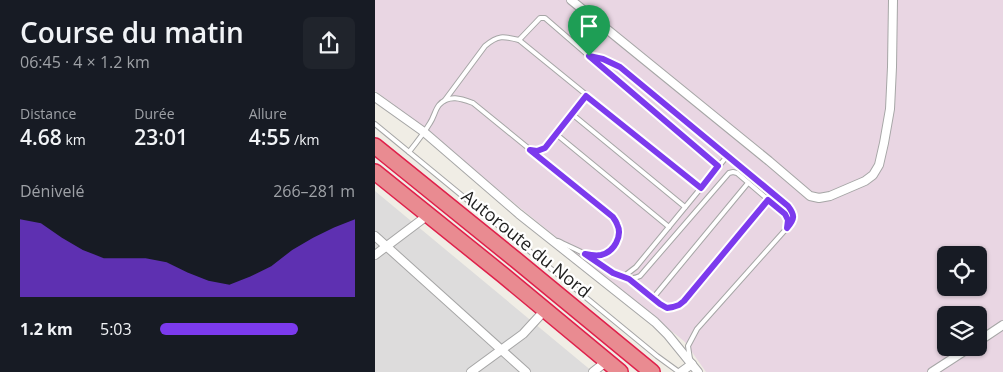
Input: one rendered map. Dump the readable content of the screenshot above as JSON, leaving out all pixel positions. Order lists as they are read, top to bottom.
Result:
{
  "streets": {
    "highway": ["Autoroute du Nord"]
  },
  "page": {
    "heading": ["Course du matin", "06:45 · 4 × 1.2 km"],
    "stats": [
      ["Distance", "4.68 km"],
      ["Durée", "23:01"],
      ["Allure", "4:55 /km"]
    ],
    "chart": ["Dénivelé", "266–281 m"],
    "list": [
      {
        "name": "1.2 km",
        "note": "5:03"
      }
    ]
  }
}
